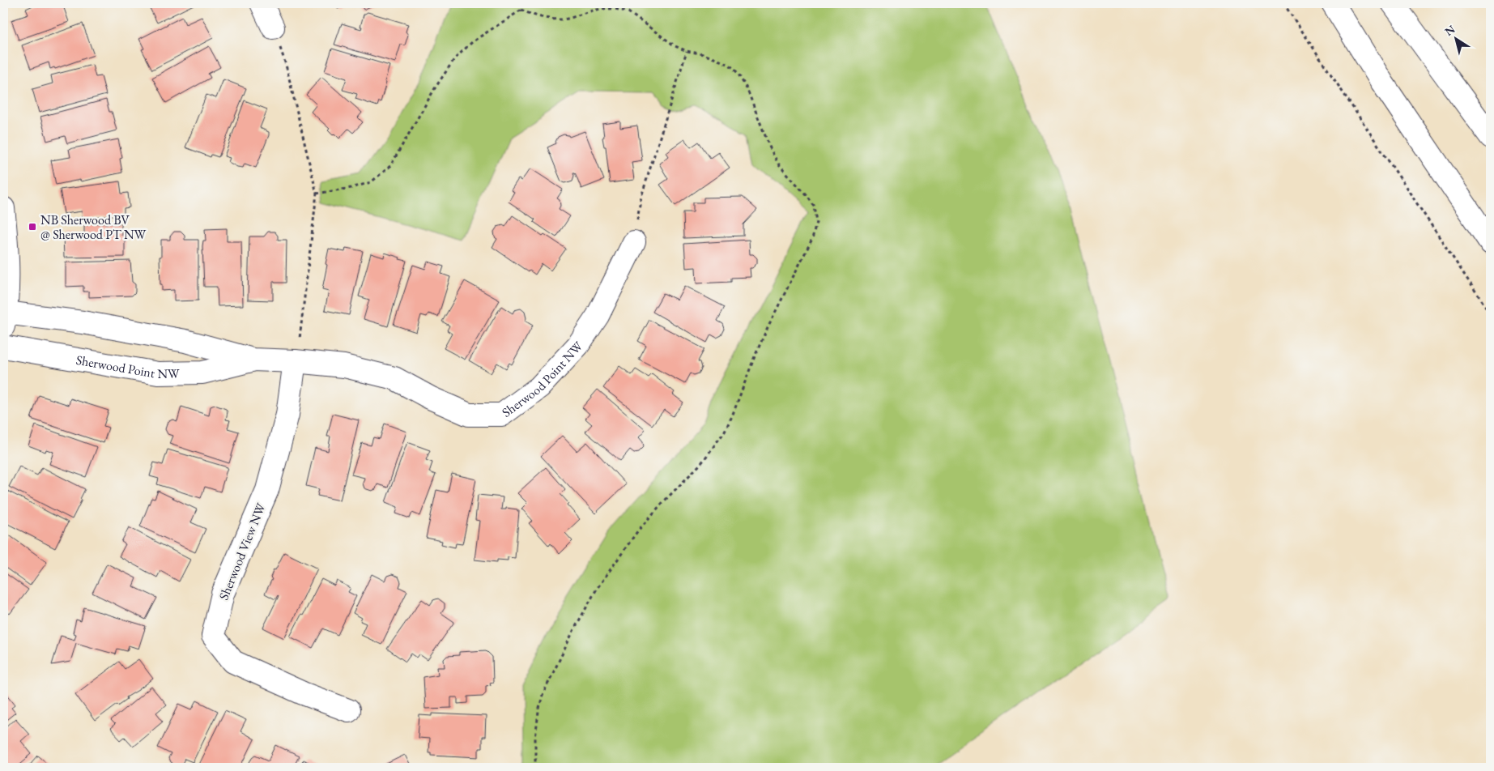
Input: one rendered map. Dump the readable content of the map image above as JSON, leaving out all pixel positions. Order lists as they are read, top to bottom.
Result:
{
  "streets": {
    "main road": ["Sherwood Point NW", "Sherwood View NW"]
  },
  "crossings": [
    ["Sherwood Point NW", "Sherwood View NW"]
  ],
  "places": {
    "transit": ["NB Sherwood BV @ Sherwood PT NW"]
  },
  "north": "top left"
}
